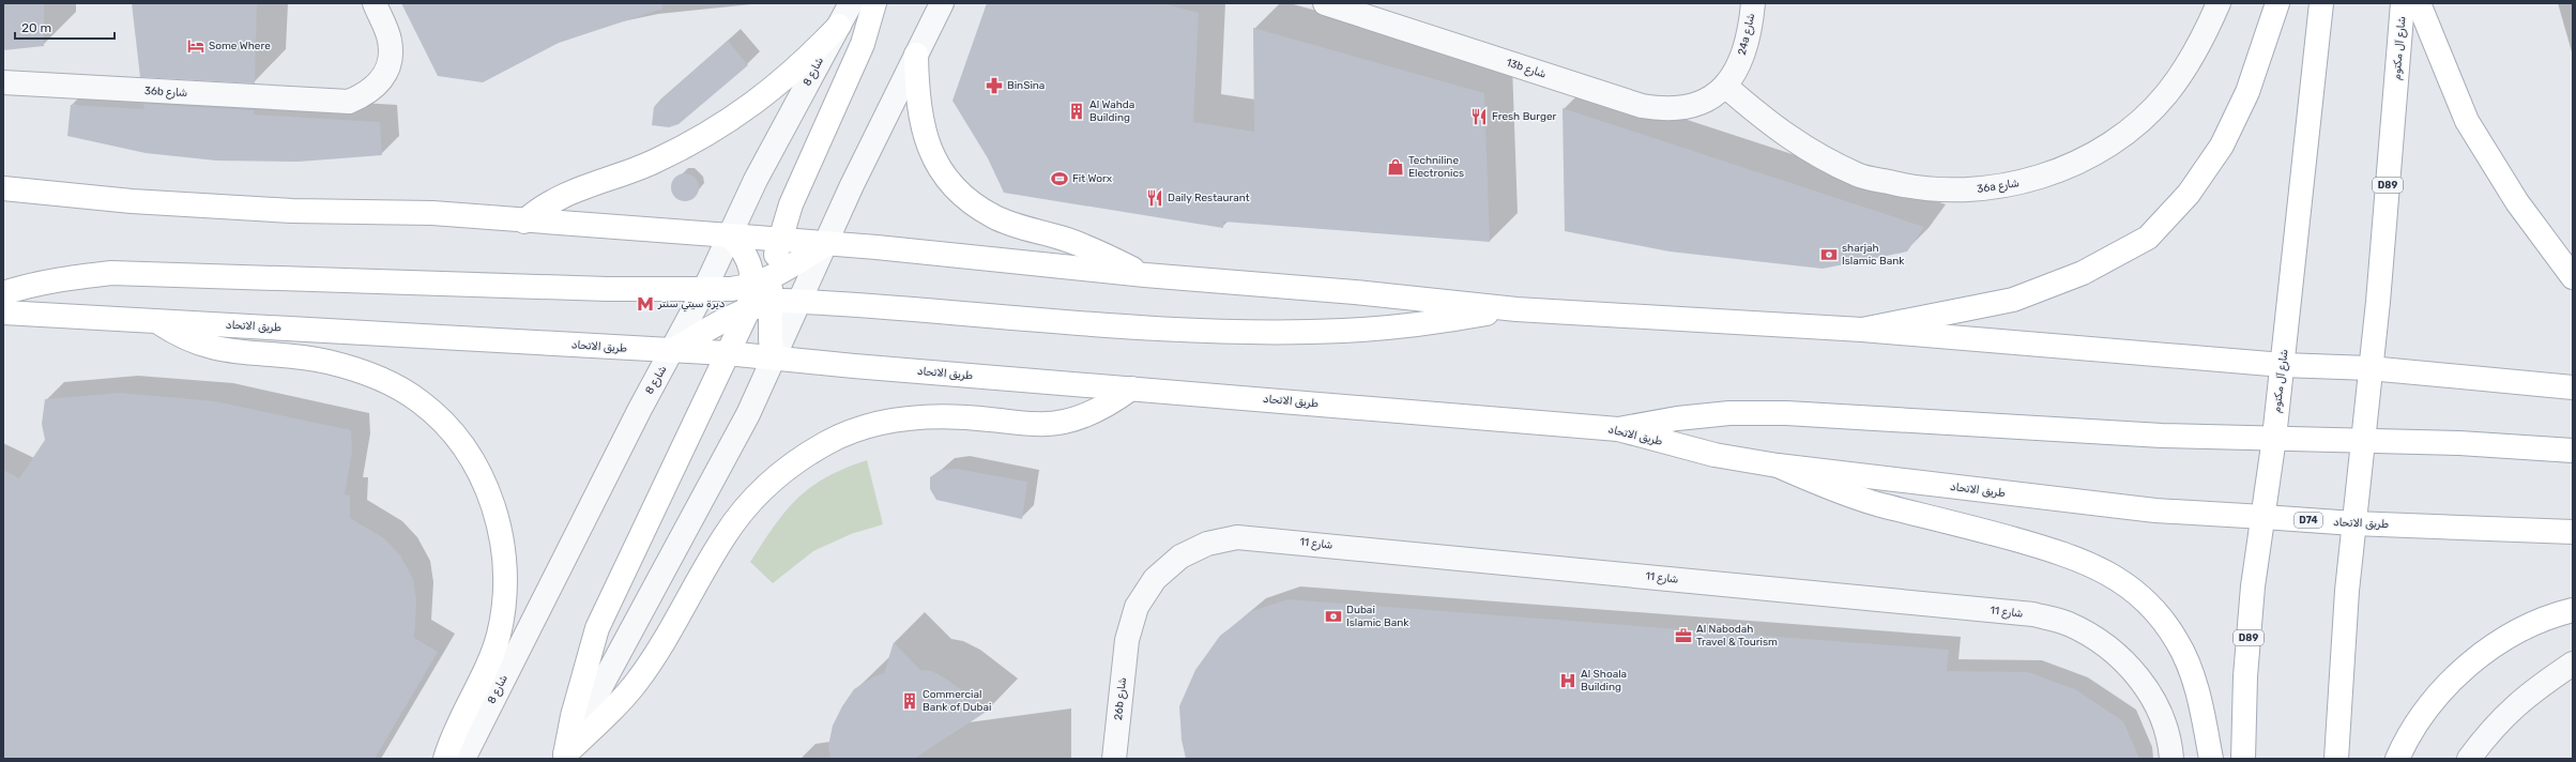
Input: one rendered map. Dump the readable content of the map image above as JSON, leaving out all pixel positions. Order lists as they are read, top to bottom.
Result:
{
  "streets": {
    "main road": [
      "شارع آل مكتوم",
      "D89",
      "طريق الاتحاد",
      "D74"
    ],
    "street": [
      "24a شارع",
      "13b شارع",
      "شارع 8",
      "36b شارع",
      "36a شارع",
      "شارع 11",
      "26b شارع"
    ]
  },
  "crossings": [
    ["24a شارع", "13b شارع"],
    ["24a شارع", "36a شارع"],
    ["شارع آل مكتوم", "طريق الاتحاد"],
    ["13b شارع", "36a شارع"],
    ["شارع 8", "طريق الاتحاد"],
    ["شارع 11", "26b شارع"]
  ],
  "places": {
    "hotel": ["Some Where"],
    "pharmacy": ["BinSina"],
    "building": ["Al Wahda Building", "Commercial Bank of Dubai"],
    "restaurant": ["Fresh Burger", "Daily Restaurant"],
    "shop": ["Techniline Electronics"],
    "sports": ["Fit Worx"],
    "bank": ["sharjah Islamic Bank", "Dubai Islamic Bank"],
    "metro station": ["ديرة سيتي سنتر"],
    "office": ["Al Nabodah Travel & Tourism"],
    "hospital": ["Al Shoala Building"]
  },
  "scale_bar": "20 m"
}
